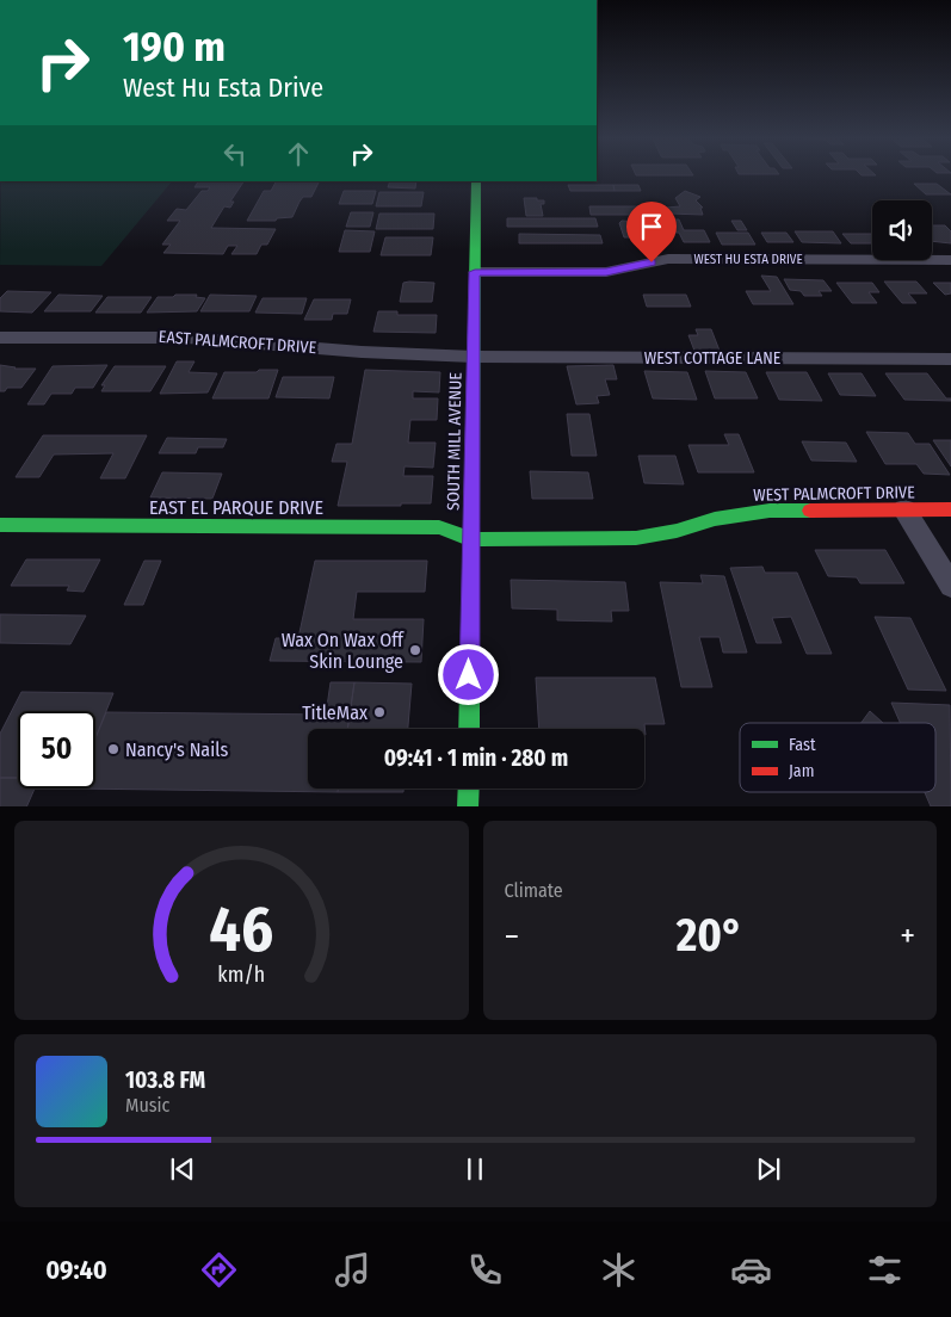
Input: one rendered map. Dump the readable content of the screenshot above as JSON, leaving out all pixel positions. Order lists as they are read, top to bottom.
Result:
{
  "streets": {
    "street": [
      "WEST HU ESTA DRIVE",
      "EAST PALMCROFT DRIVE",
      "WEST COTTAGE LANE",
      "SOUTH MILL AVENUE",
      "WEST PALMCROFT DRIVE",
      "EAST EL PARQUE DRIVE"
    ]
  },
  "crossings": [
    ["WEST HU ESTA DRIVE", "SOUTH MILL AVENUE"],
    ["EAST PALMCROFT DRIVE", "WEST COTTAGE LANE"],
    ["EAST PALMCROFT DRIVE", "SOUTH MILL AVENUE"],
    ["WEST COTTAGE LANE", "SOUTH MILL AVENUE"],
    ["SOUTH MILL AVENUE", "WEST PALMCROFT DRIVE"],
    ["SOUTH MILL AVENUE", "EAST EL PARQUE DRIVE"],
    ["WEST PALMCROFT DRIVE", "EAST EL PARQUE DRIVE"]
  ],
  "places": ["Wax On Wax Off Skin Lounge", "TitleMax", "Nancy's Nails"],
  "legend": ["Fast", "Jam"],
  "page": {
    "turn": ["190 m", "West Hu Esta Drive"],
    "limit": "50",
    "trip": "09:41 · 1 min · 280 m",
    "tile": "Climate",
    "heat": ["−", "20°", "+"],
    "song": ["103.8 FM", "Music"],
    "tabs": "09:40",
    "gauge": ["46", "km/h"]
  }
}
